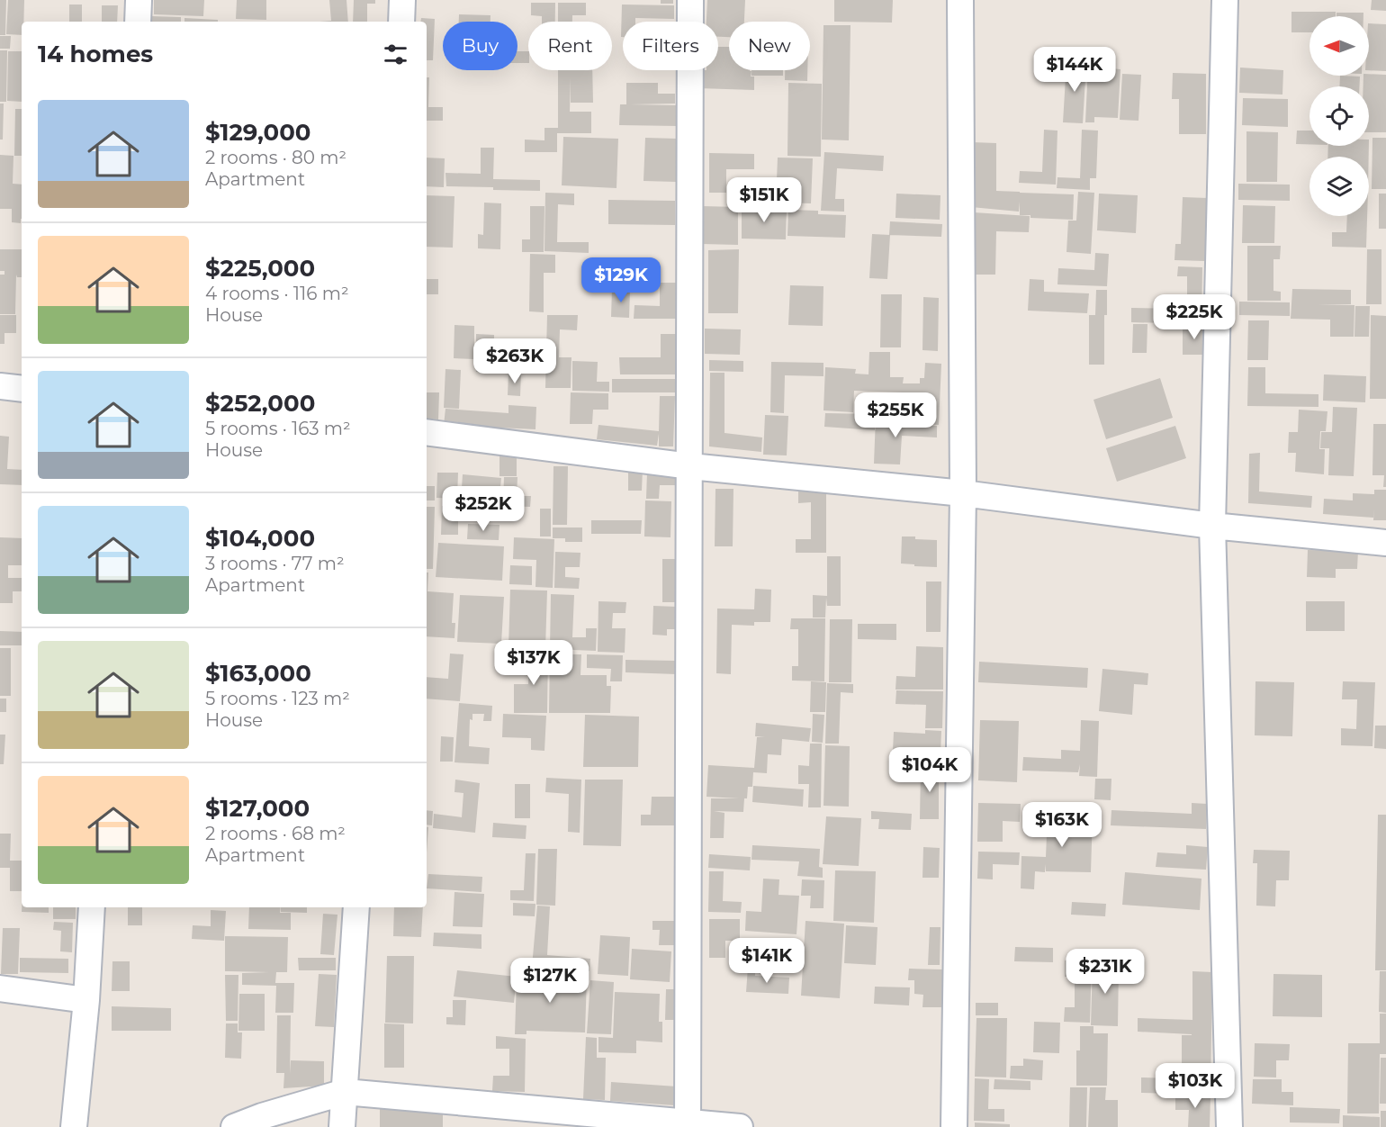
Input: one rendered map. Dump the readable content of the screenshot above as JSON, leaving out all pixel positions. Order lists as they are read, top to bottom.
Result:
{
  "north": "left",
  "page": {
    "chip": [
      "Buy",
      "Rent",
      "Filters",
      "New"
    ],
    "heading": "14 homes",
    "price": [
      "$144K",
      "$151K",
      "$129K",
      "$225K",
      "$263K",
      "$255K",
      "$252K",
      "$137K",
      "$104K",
      "$163K",
      "$141K",
      "$231K",
      "$127K",
      "$103K"
    ],
    "list": [
      {
        "name": "$129,000",
        "note": "2 rooms · 80 m² · Apartment"
      },
      {
        "name": "$225,000",
        "note": "4 rooms · 116 m² · House"
      },
      {
        "name": "$252,000",
        "note": "5 rooms · 163 m² · House"
      },
      {
        "name": "$104,000",
        "note": "3 rooms · 77 m² · Apartment"
      },
      {
        "name": "$163,000",
        "note": "5 rooms · 123 m² · House"
      },
      {
        "name": "$127,000",
        "note": "2 rooms · 68 m² · Apartment"
      }
    ]
  }
}
